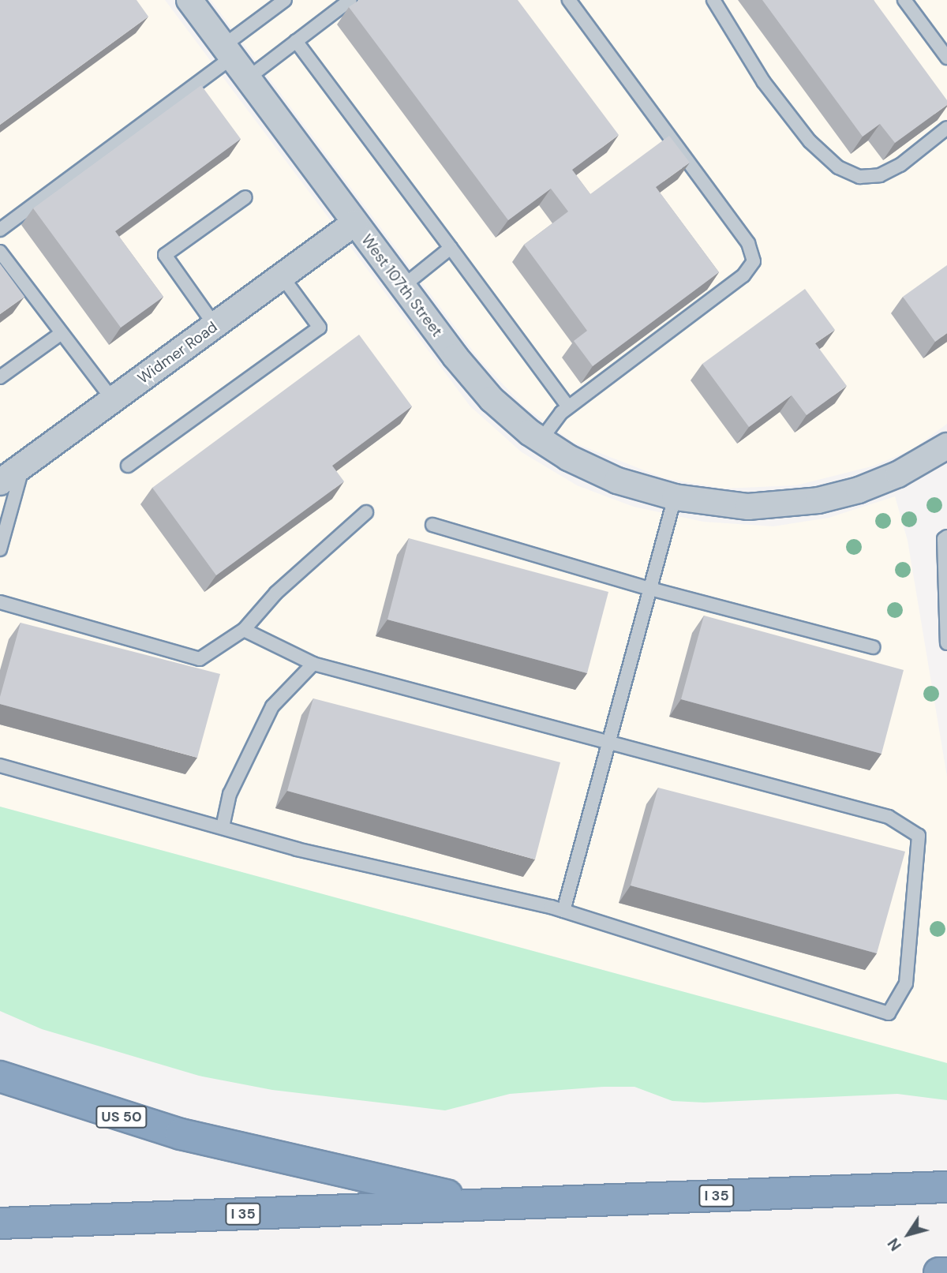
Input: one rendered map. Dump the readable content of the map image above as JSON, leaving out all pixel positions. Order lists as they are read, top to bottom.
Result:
{
  "streets": {
    "highway": ["US 50", "I 35"],
    "street": ["West 107th Street", "Widmer Road"]
  },
  "crossings": [
    ["West 107th Street", "Widmer Road"],
    ["US 50", "I 35"]
  ],
  "north": "bottom left"
}
